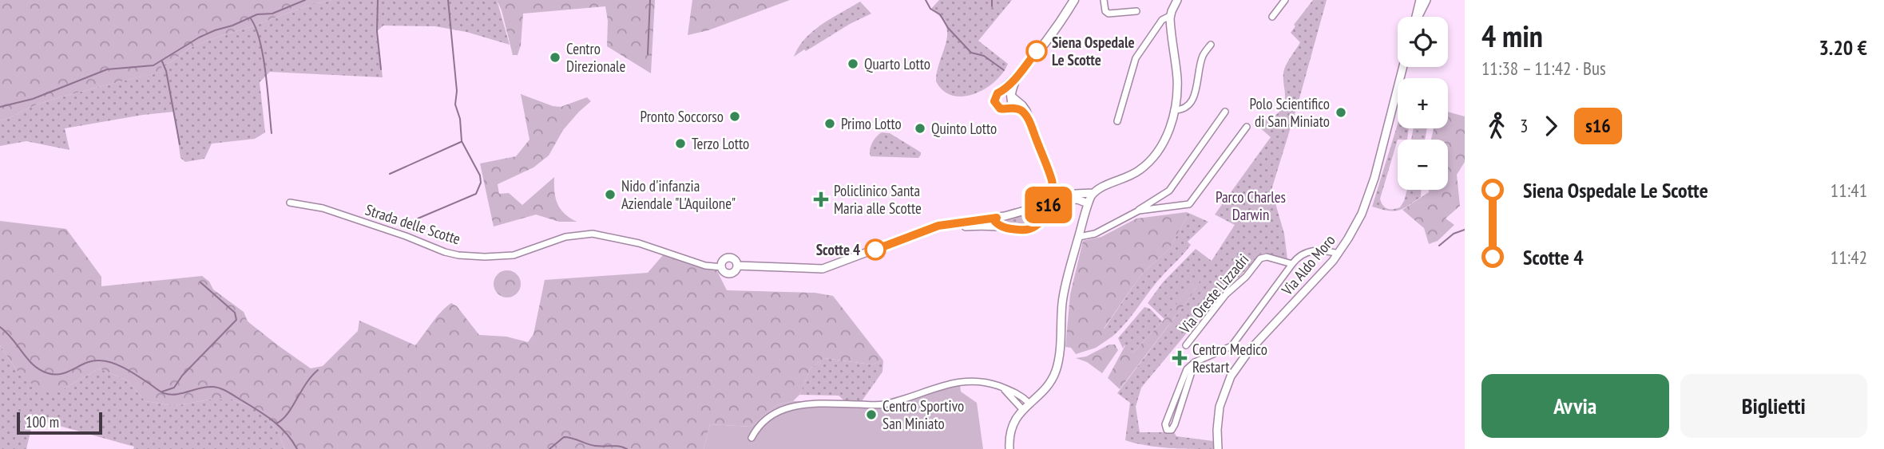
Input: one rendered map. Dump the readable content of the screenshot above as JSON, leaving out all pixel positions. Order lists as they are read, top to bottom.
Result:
{
  "streets": {
    "street": ["Strada delle Scotte", "Via Aldo Moro", "Via Oreste Lizzadri"]
  },
  "parks": ["Parco Charles Darwin"],
  "places": {
    "other": [
      "Siena Ospedale Le Scotte",
      "Centro Direzionale",
      "Quarto Lotto",
      "Polo Scientifico di San Miniato",
      "Pronto Soccorso",
      "Primo Lotto",
      "Quinto Lotto",
      "Terzo Lotto",
      "Nido d'infanzia Aziendale \"L'Aquilone\"",
      "Scotte 4",
      "Centro Sportivo San Miniato"
    ],
    "health": ["Policlinico Santa Maria alle Scotte", "Centro Medico Restart"]
  },
  "lines": ["bus line s16"],
  "scale_bar": "100 m",
  "page": {
    "on_map": "s16",
    "heading": ["4 min", "11:38 – 11:42 · Bus", "3.20 €"],
    "map_buttons": ["+", "−"],
    "legs": ["3", "s16"],
    "list": [
      {
        "name": "Siena Ospedale Le Scotte",
        "value": "11:41"
      },
      {
        "name": "Scotte 4",
        "value": "11:42"
      }
    ],
    "buttons": ["Avvia", "Biglietti"],
    "scale": "100 m"
  }
}
